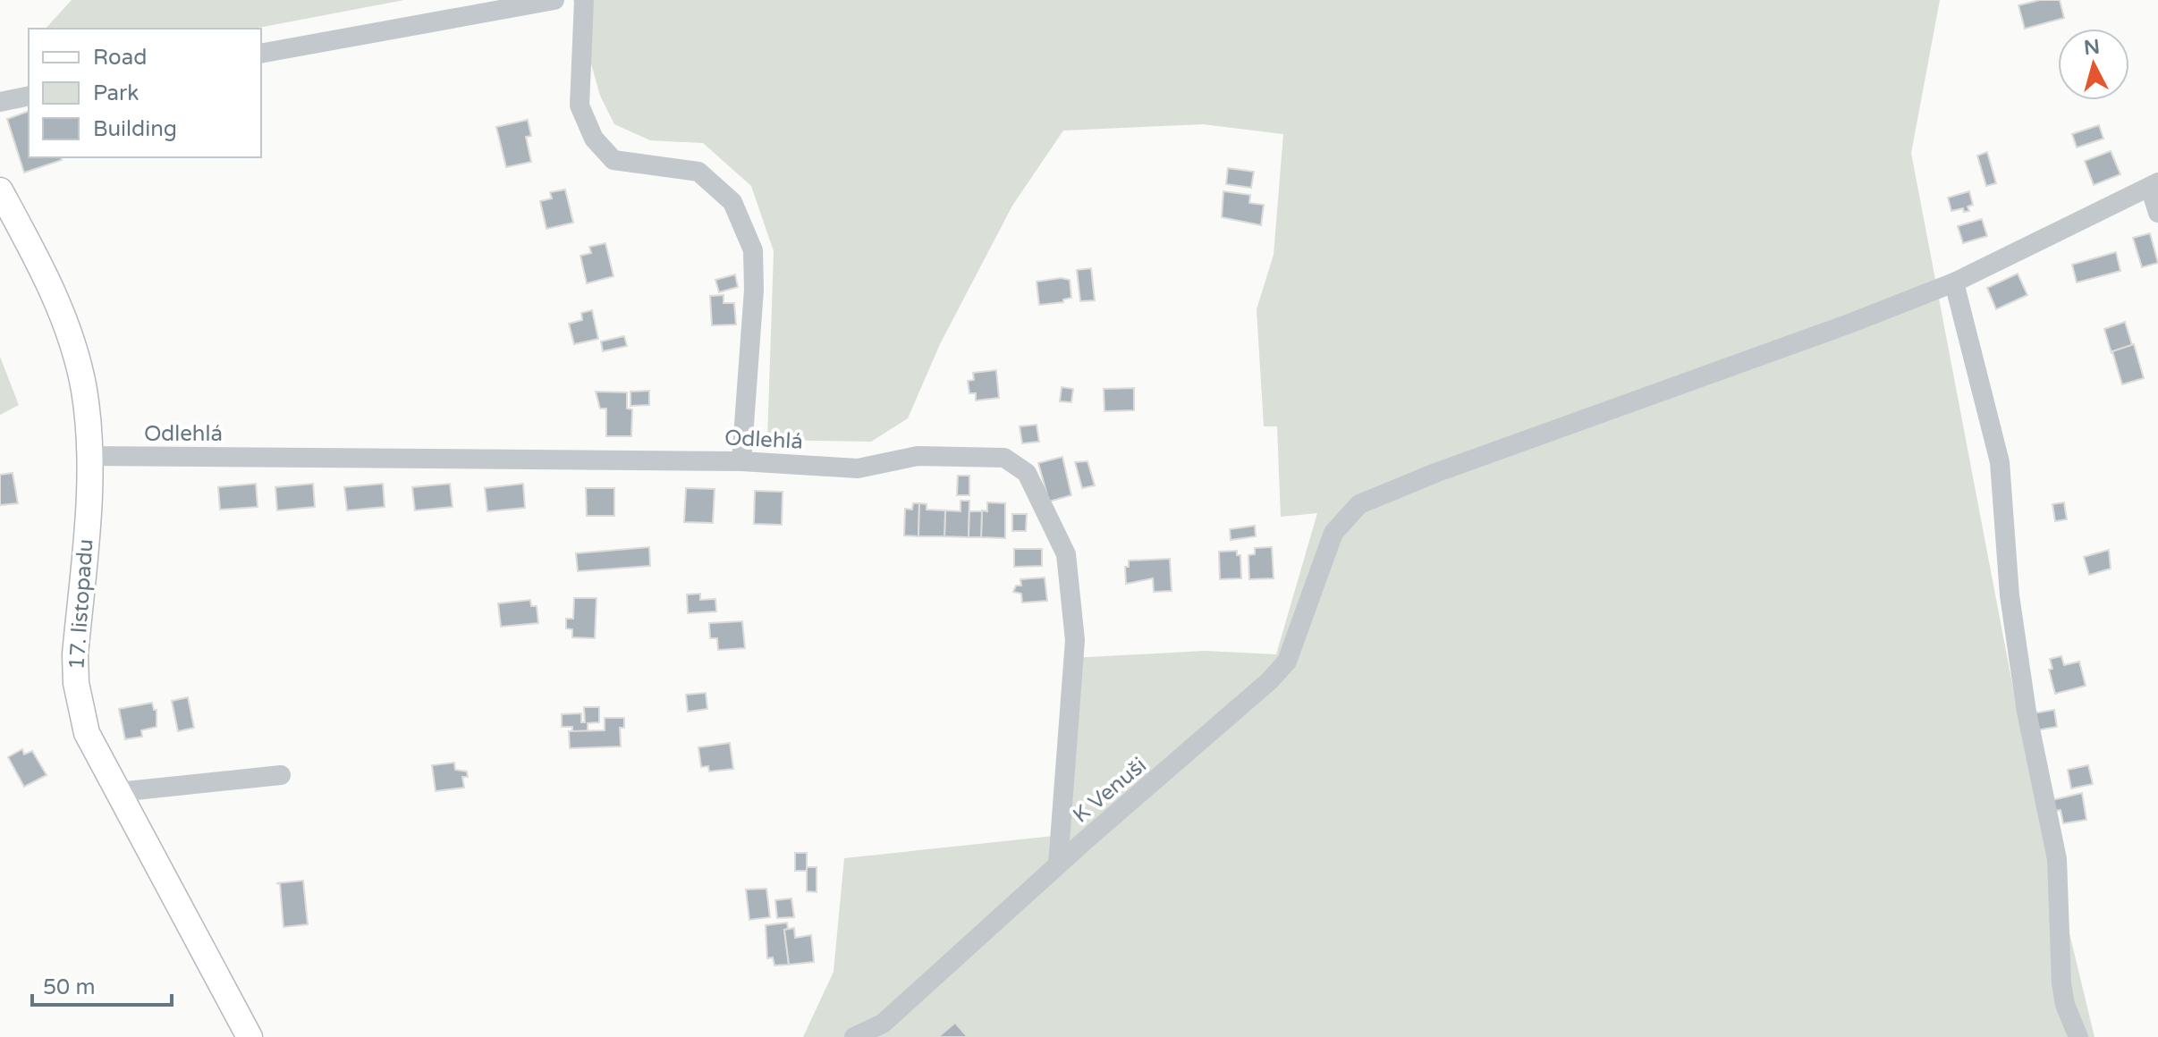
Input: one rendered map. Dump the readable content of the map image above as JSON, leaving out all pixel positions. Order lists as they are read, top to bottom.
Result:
{
  "streets": {
    "main road": ["17. listopadu"],
    "street": ["Odlehlá", "K Venuši"]
  },
  "crossings": [
    ["Odlehlá", "17. listopadu"],
    ["Odlehlá", "K Venuši"]
  ],
  "legend": ["Road", "Park", "Building"],
  "scale_bar": "50 m",
  "north": "top"
}
